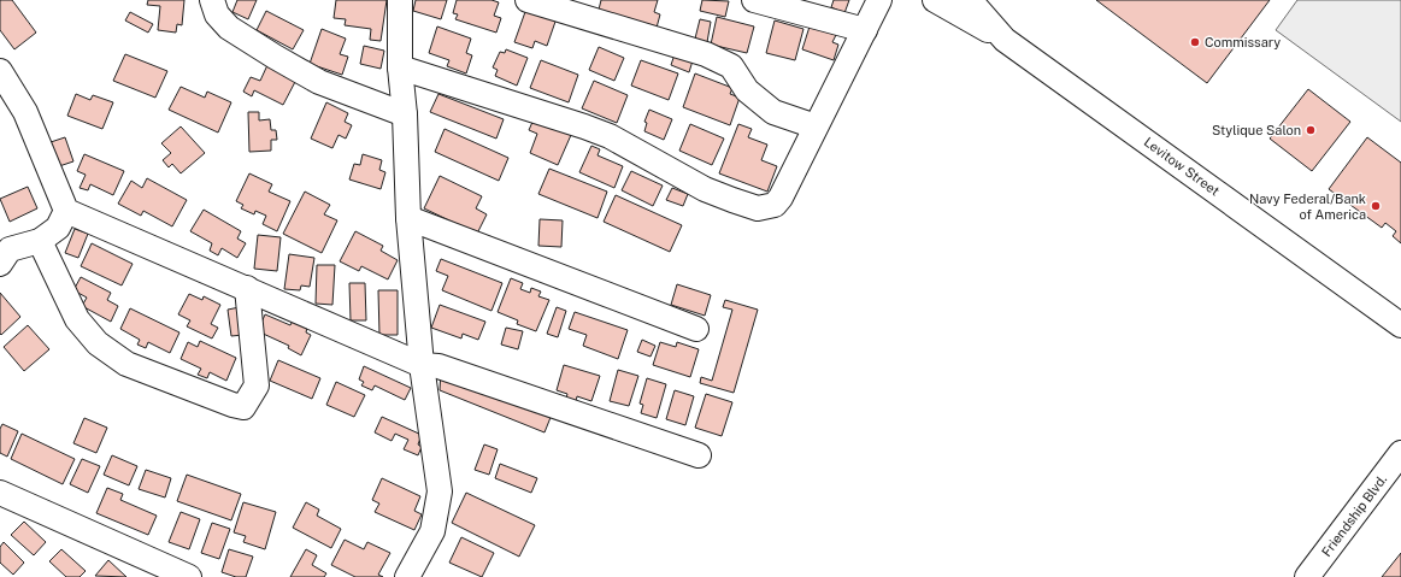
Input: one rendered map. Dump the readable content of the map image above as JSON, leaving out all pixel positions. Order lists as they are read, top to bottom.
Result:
{
  "streets": {
    "street": ["Levitow Street", "Friendship Blvd."]
  },
  "places": ["Commissary", "Stylique Salon", "Navy Federal/Bank of America"]
}
